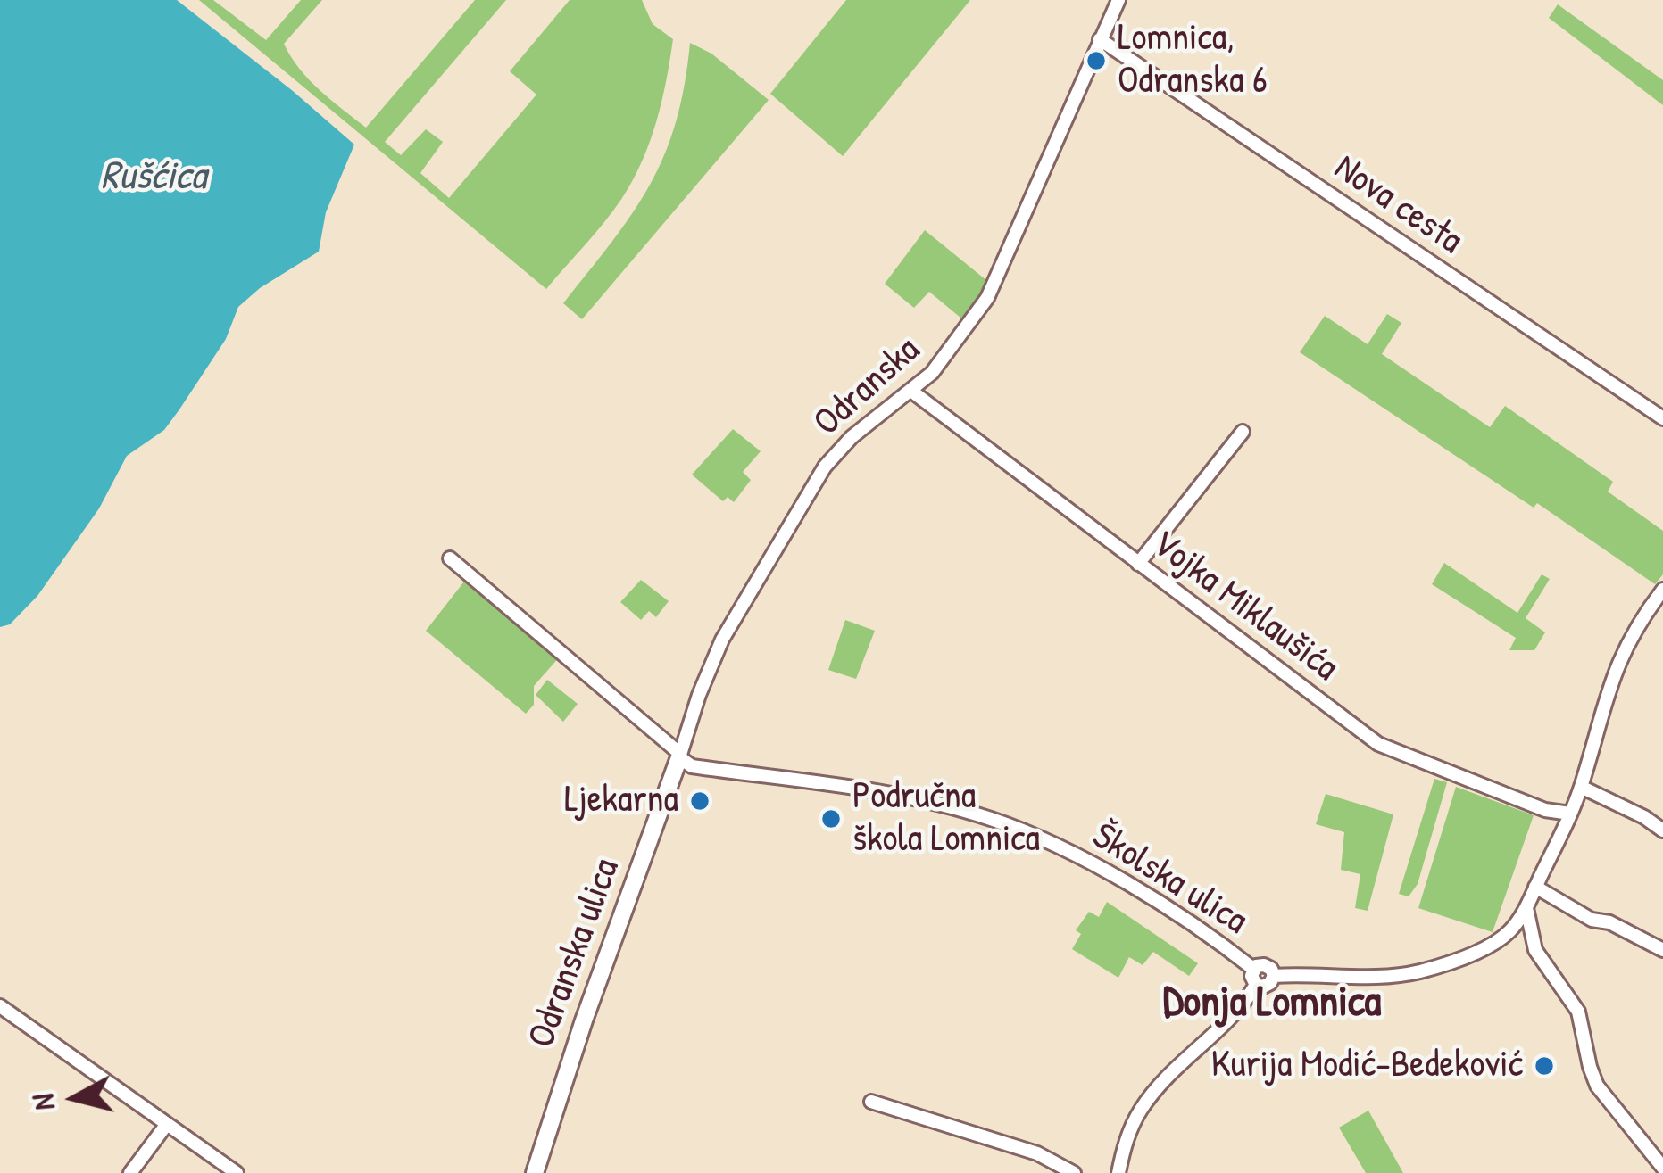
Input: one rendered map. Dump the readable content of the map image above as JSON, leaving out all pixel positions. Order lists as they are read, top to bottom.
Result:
{
  "streets": {
    "main road": ["Odranska ulica"],
    "street": [
      "Nova cesta",
      "Odranska",
      "Vojka Miklaušića",
      "Školska ulica"
    ]
  },
  "crossings": [
    ["Nova cesta", "Odranska"],
    ["Odranska", "Vojka Miklaušića"],
    ["Odranska", "Školska ulica"],
    ["Odranska", "Odranska ulica"],
    ["Školska ulica", "Odranska ulica"]
  ],
  "districts": ["Donja Lomnica"],
  "water": ["Rušćica"],
  "places": [
    "Lomnica, Odranska 6",
    "Ljekarna",
    "Područna škola Lomnica",
    "Kurija Modić-Bedeković"
  ],
  "north": "left"
}
